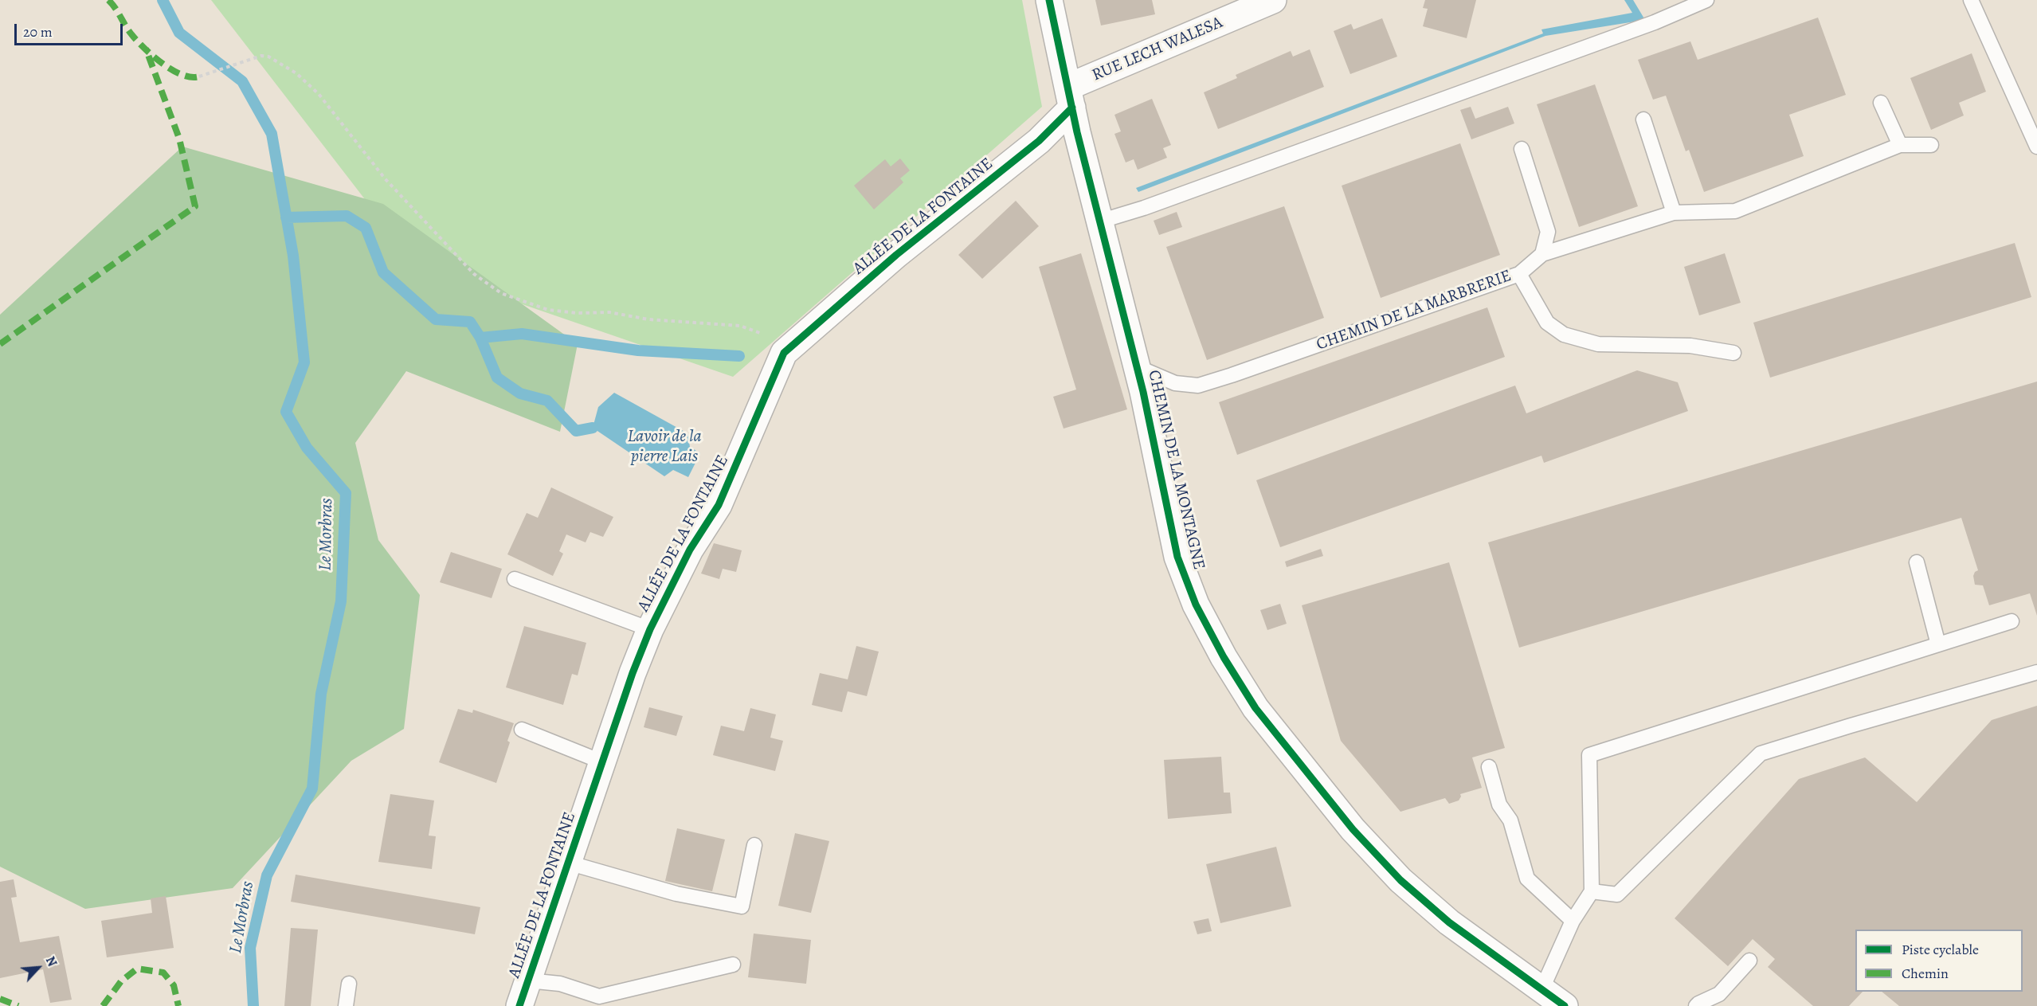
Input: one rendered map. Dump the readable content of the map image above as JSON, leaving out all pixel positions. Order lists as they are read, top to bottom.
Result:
{
  "streets": {
    "street": ["RUE LECH WALESA", "ALLÉE DE LA FONTAINE", "CHEMIN DE LA MONTAGNE"],
    "lane": ["CHEMIN DE LA MARBRERIE"]
  },
  "crossings": [
    ["RUE LECH WALESA", "ALLÉE DE LA FONTAINE"],
    ["RUE LECH WALESA", "CHEMIN DE LA MONTAGNE"],
    ["ALLÉE DE LA FONTAINE", "CHEMIN DE LA MONTAGNE"],
    ["CHEMIN DE LA MARBRERIE", "CHEMIN DE LA MONTAGNE"]
  ],
  "water": ["Lavoir de la pierre Lais", "Le Morbras"],
  "legend": ["Piste cyclable", "Chemin"],
  "scale_bar": "20 m",
  "north": "top right"
}
